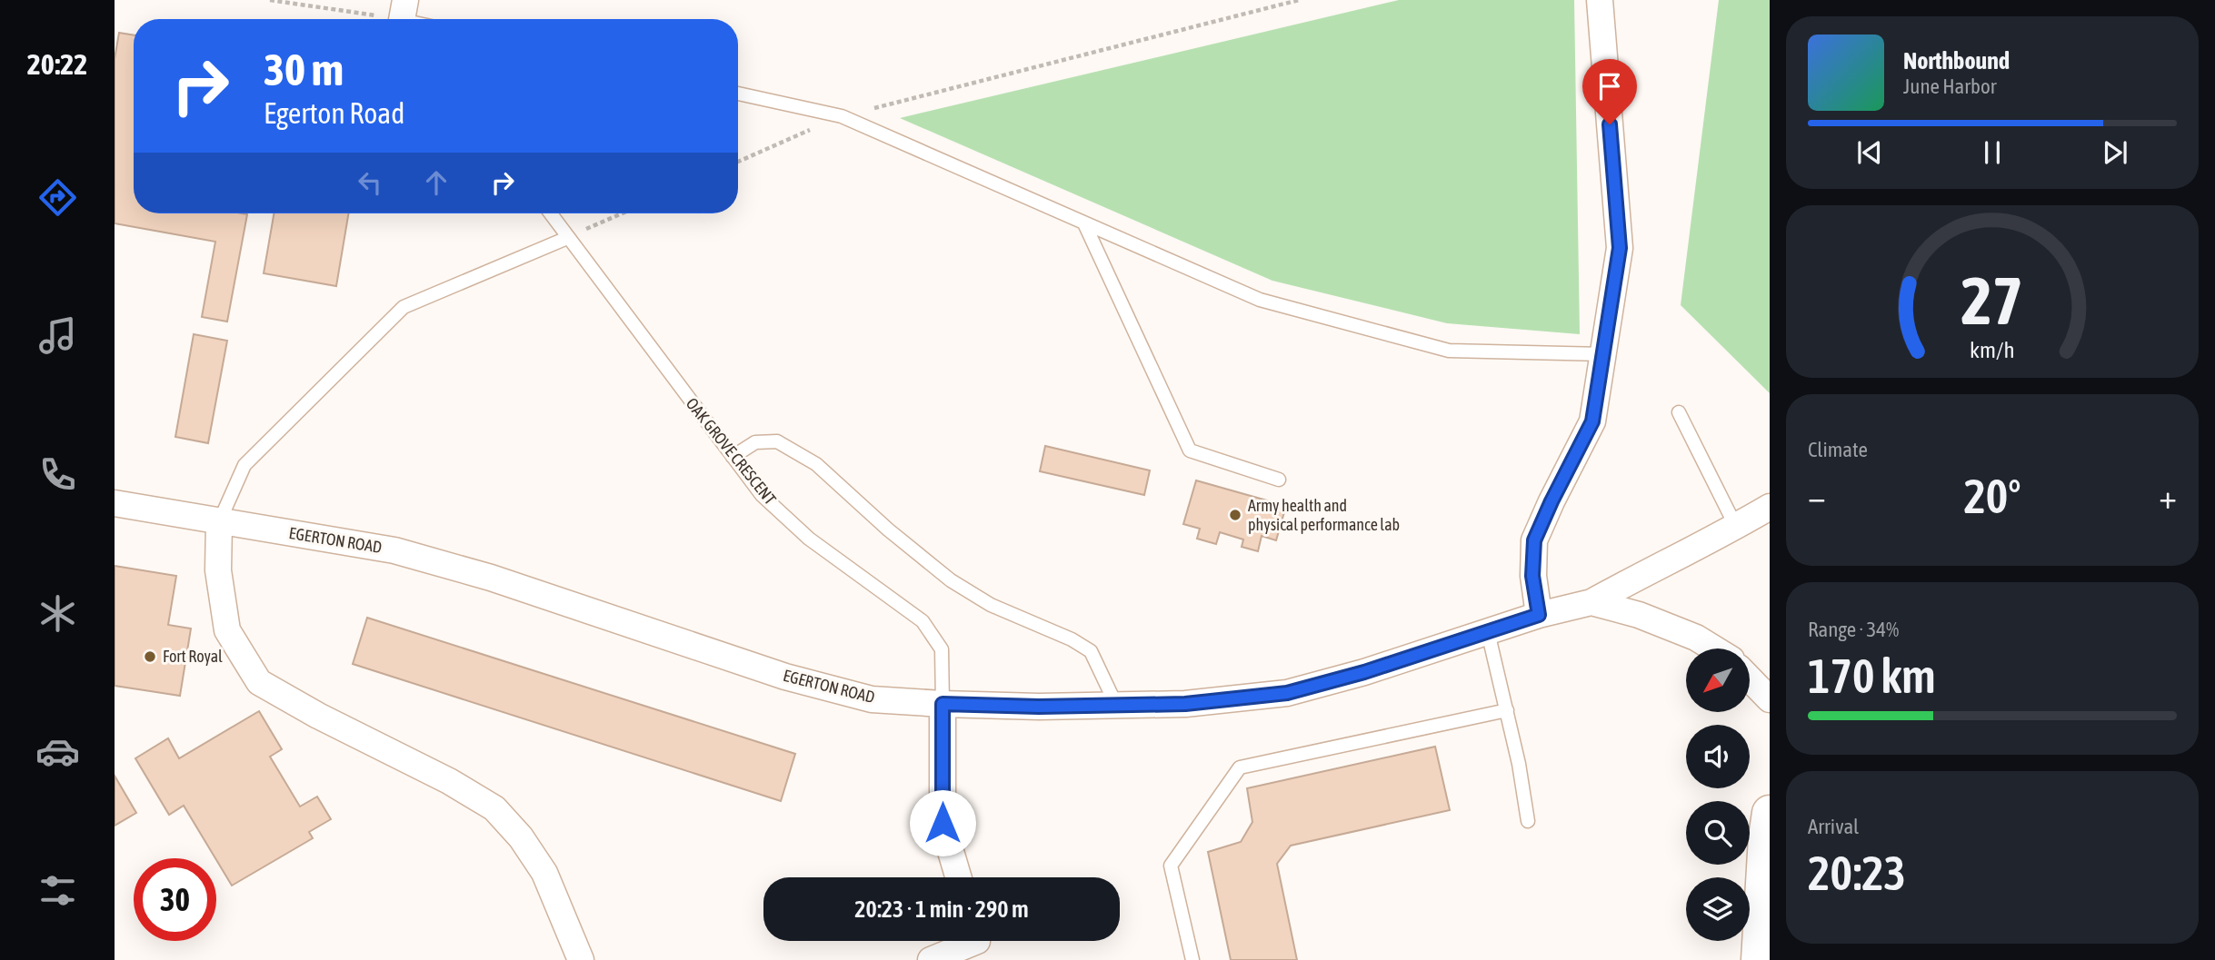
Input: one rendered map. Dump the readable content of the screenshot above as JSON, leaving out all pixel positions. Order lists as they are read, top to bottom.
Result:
{
  "streets": {
    "street": ["EGERTON ROAD"],
    "lane": ["OAK GROVE CRESCENT"]
  },
  "crossings": [
    ["OAK GROVE CRESCENT", "EGERTON ROAD"]
  ],
  "places": ["Army health and physical performance lab", "Fort Royal"],
  "north": "bottom left",
  "page": {
    "tabs": "20:22",
    "turn": ["30 m", "Egerton Road"],
    "song": ["Northbound", "June Harbor"],
    "tile": [
      "Climate",
      ["Range · 34%", "170 km"],
      ["Arrival", "20:23"]
    ],
    "heat": ["−", "20°", "+"],
    "limit": "30",
    "trip": "20:23 · 1 min · 290 m",
    "gauge": ["27", "km/h"]
  }
}
